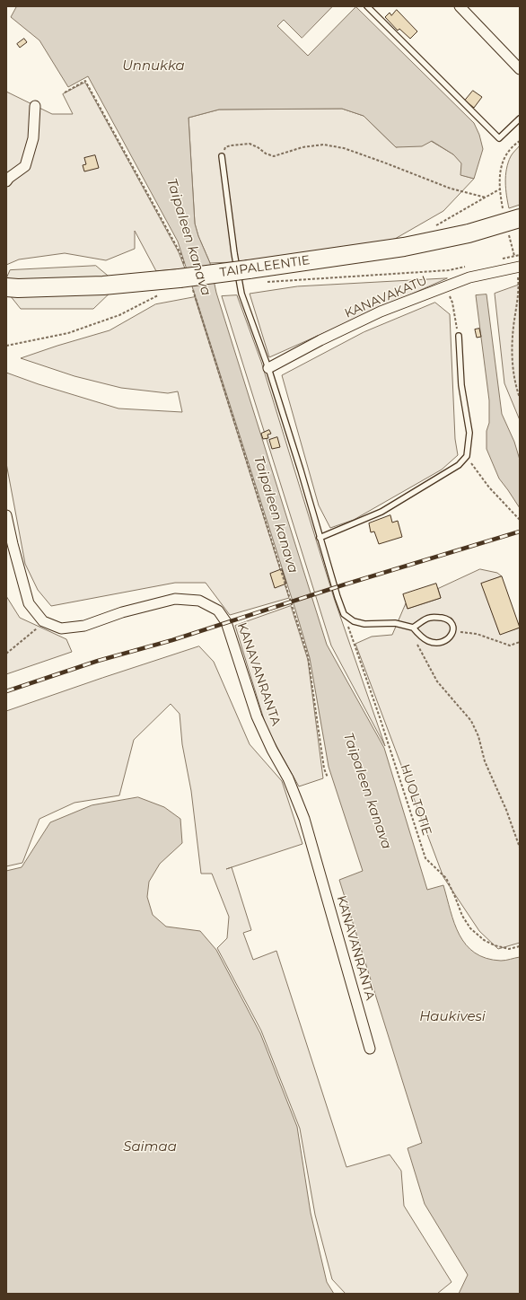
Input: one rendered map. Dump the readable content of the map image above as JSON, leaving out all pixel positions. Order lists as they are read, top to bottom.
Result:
{
  "streets": {
    "highway": ["TAIPALEENTIE"],
    "street": ["KANAVAKATU", "KANAVANRANTA"],
    "path": ["HUOLTOTIE"]
  },
  "water": [
    "Unnukka",
    "Taipaleen kanava",
    "Haukivesi",
    "Saimaa"
  ]
}
